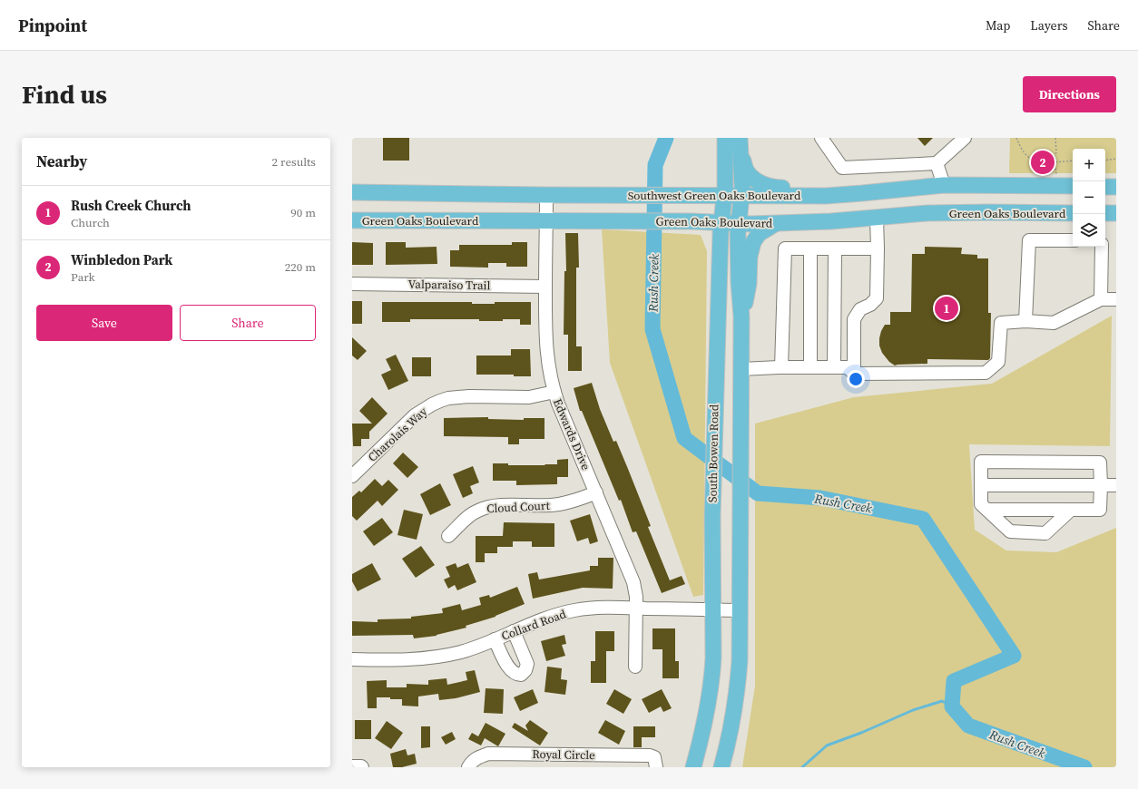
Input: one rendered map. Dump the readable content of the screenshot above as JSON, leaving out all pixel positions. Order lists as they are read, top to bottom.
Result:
{
  "streets": {
    "main road": ["Southwest Green Oaks Boulevard", "Green Oaks Boulevard", "South Bowen Road"],
    "street": [
      "Valparaiso Trail",
      "Charolais Way",
      "Edwards Drive",
      "Cloud Court",
      "Collard Road",
      "Royal Circle"
    ]
  },
  "crossings": [
    ["Southwest Green Oaks Boulevard", "Edwards Drive"],
    ["Southwest Green Oaks Boulevard", "South Bowen Road"],
    ["Green Oaks Boulevard", "Edwards Drive"],
    ["Green Oaks Boulevard", "South Bowen Road"],
    ["Valparaiso Trail", "Edwards Drive"],
    ["Charolais Way", "Edwards Drive"],
    ["Edwards Drive", "Cloud Court"],
    ["Edwards Drive", "Collard Road"],
    ["South Bowen Road", "Collard Road"]
  ],
  "water": ["Rush Creek"],
  "page": {
    "header": "Pinpoint",
    "nav": ["Map", "Layers", "Share"],
    "buttons": [
      "Directions",
      ["Save", "Share"]
    ],
    "title": "Find us",
    "heading": ["Nearby", "2 results"],
    "map_buttons": ["+", "−"],
    "pins": ["2", "1"],
    "list": [
      {
        "mark": "1",
        "name": "Rush Creek Church",
        "note": "Church",
        "value": "90 m"
      },
      {
        "mark": "2",
        "name": "Winbledon Park",
        "note": "Park",
        "value": "220 m"
      }
    ]
  }
}
